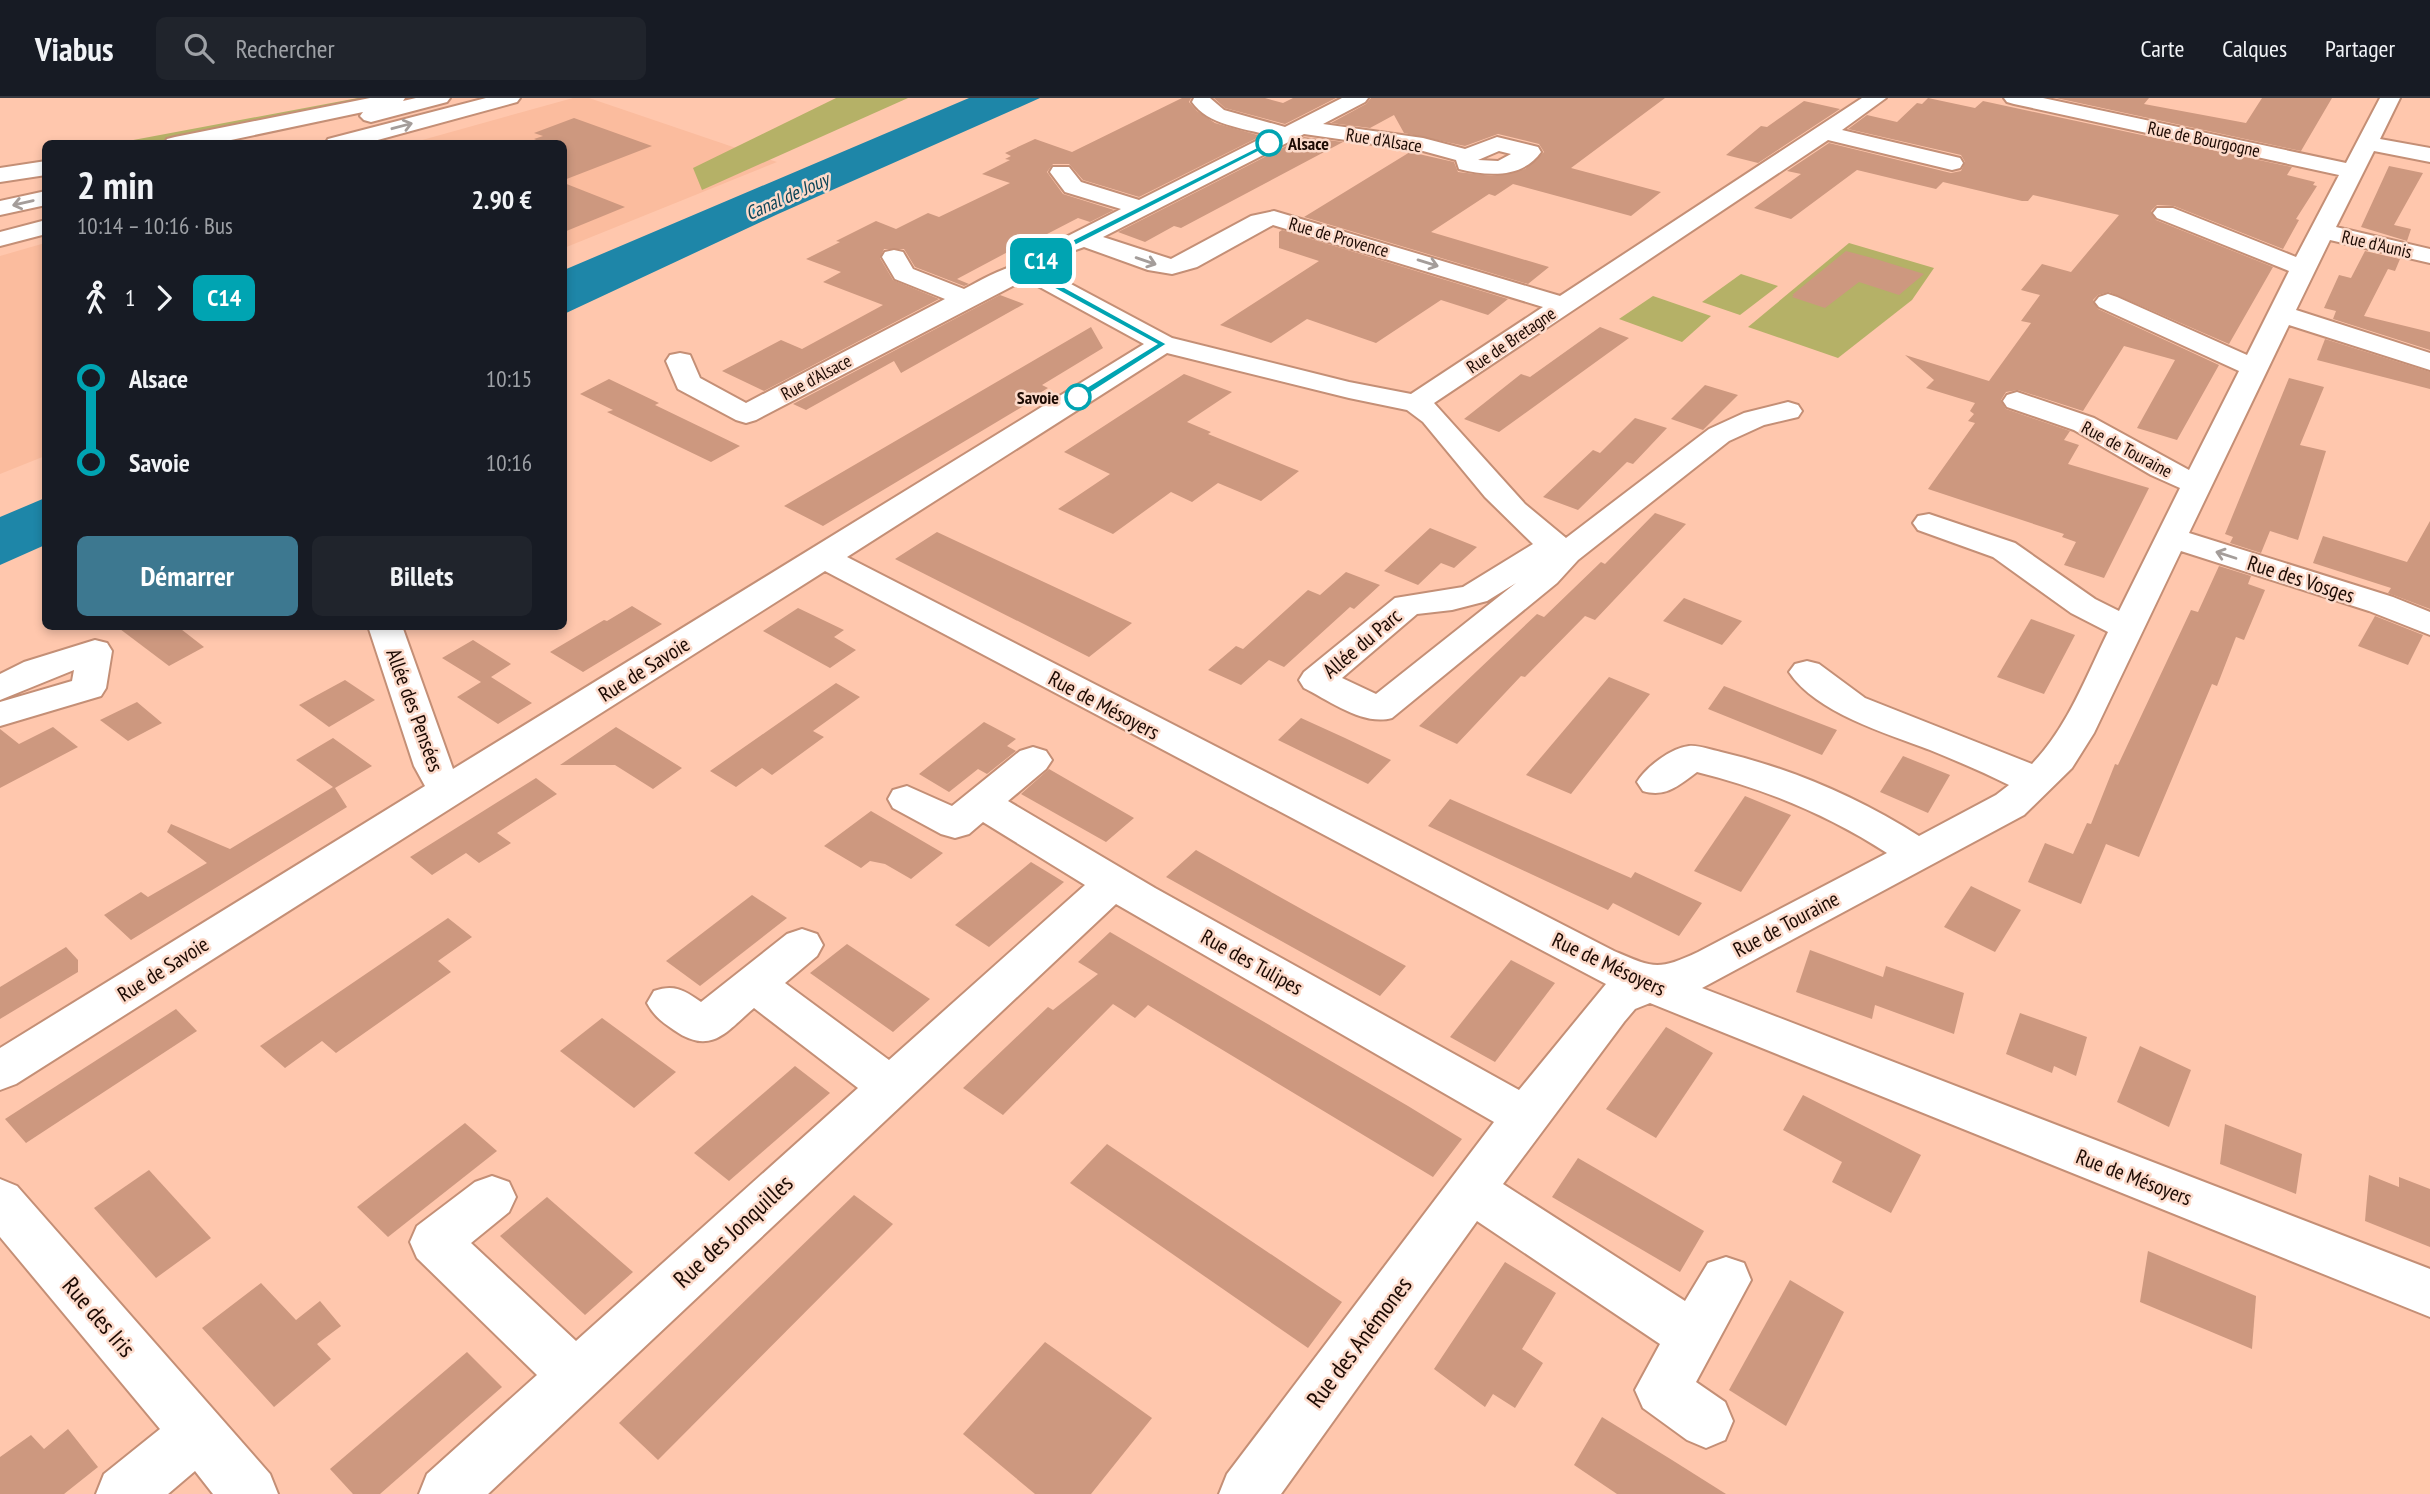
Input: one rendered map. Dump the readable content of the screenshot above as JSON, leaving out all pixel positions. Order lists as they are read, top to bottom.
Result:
{
  "streets": {
    "main road": [
      "Rue de Bourgogne",
      "Rue d'Alsace",
      "Rue de Provence",
      "Rue d'Aunis",
      "Rue de Bretagne",
      "Rue de Touraine",
      "Rue des Vosges",
      "Allée du Parc",
      "Rue de Savoie",
      "Rue de Mésoyers",
      "Allée des Pensées",
      "Rue des Tulipes",
      "Rue des Jonquilles",
      "Rue des Iris",
      "Rue des Anémones"
    ]
  },
  "crossings": [
    ["Rue de Bourgogne", "Rue de Touraine"],
    ["Rue d'Alsace", "Rue de Provence"],
    ["Rue de Provence", "Rue de Bretagne"],
    ["Rue d'Aunis", "Rue de Touraine"],
    ["Rue de Touraine", "Rue des Vosges"],
    ["Rue de Touraine", "Rue de Mésoyers"],
    ["Rue de Touraine", "Rue des Anémones"],
    ["Rue de Savoie", "Rue de Mésoyers"],
    ["Rue de Savoie", "Allée des Pensées"],
    ["Rue de Mésoyers", "Rue des Anémones"],
    ["Rue des Tulipes", "Rue des Jonquilles"],
    ["Rue des Tulipes", "Rue des Anémones"]
  ],
  "water": ["Canal de Jouy"],
  "places": ["Alsace", "Savoie"],
  "lines": ["bus line C14"],
  "page": {
    "header": "Viabus",
    "search": "Rechercher",
    "nav": ["Carte", "Calques", "Partager"],
    "on_map": "C14",
    "heading": ["2 min", "10:14 – 10:16 · Bus", "2.90 €"],
    "legs": ["1", "C14"],
    "list": [
      {
        "name": "Alsace",
        "value": "10:15"
      },
      {
        "name": "Savoie",
        "value": "10:16"
      }
    ],
    "buttons": ["Démarrer", "Billets"]
  }
}
